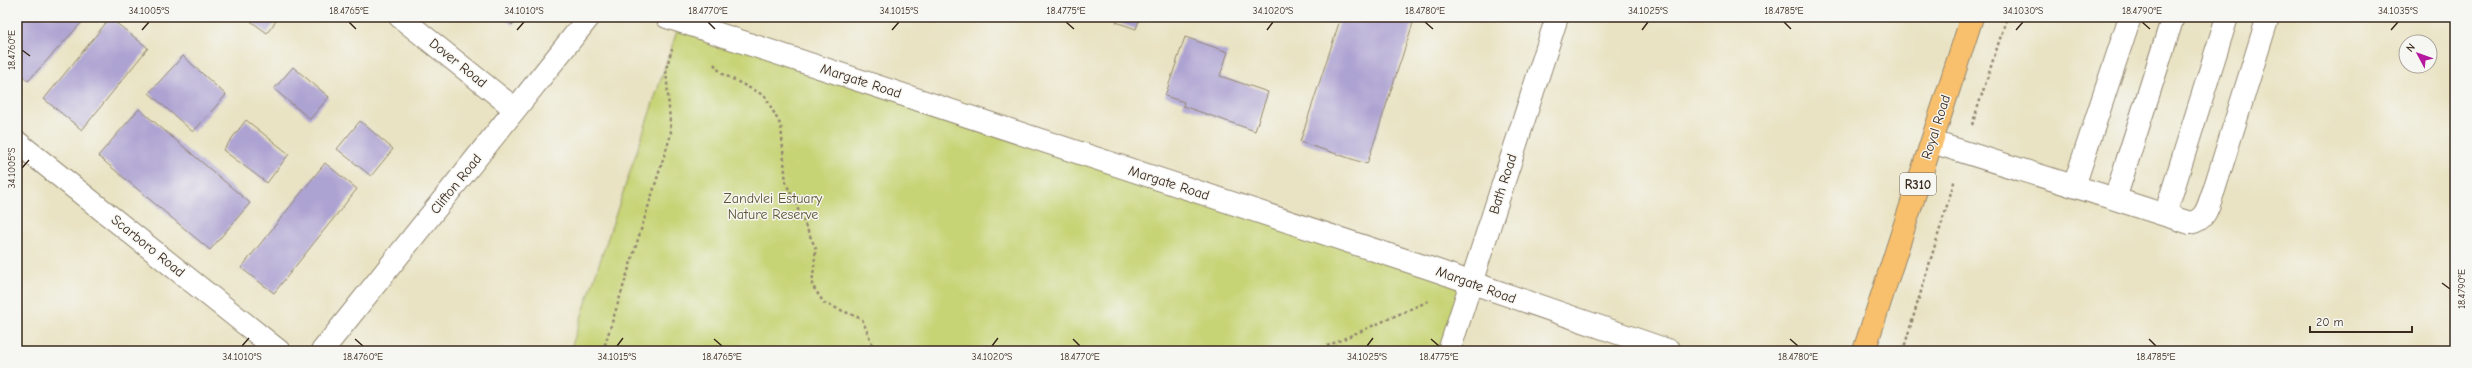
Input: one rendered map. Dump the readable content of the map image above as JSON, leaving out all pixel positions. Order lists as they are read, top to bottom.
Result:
{
  "streets": {
    "main road": ["Royal Road", "R310"],
    "street": [
      "Dover Road",
      "Margate Road",
      "Clifton Road",
      "Bath Road",
      "Scarboro Road"
    ]
  },
  "crossings": [
    ["Dover Road", "Clifton Road"],
    ["Margate Road", "Bath Road"]
  ],
  "parks": ["Zandvlei Estuary Nature Reserve"],
  "scale_bar": "20 m",
  "north": "top left",
  "coordinates": [
    "34.1005°S",
    "18.4765°E",
    "34.1010°S",
    "18.4770°E",
    "34.1015°S",
    "18.4775°E",
    "34.1020°S",
    "18.4780°E",
    "34.1025°S",
    "18.4785°E",
    "34.1030°S",
    "18.4790°E",
    "34.1035°S",
    "18.4760°E"
  ]
}
